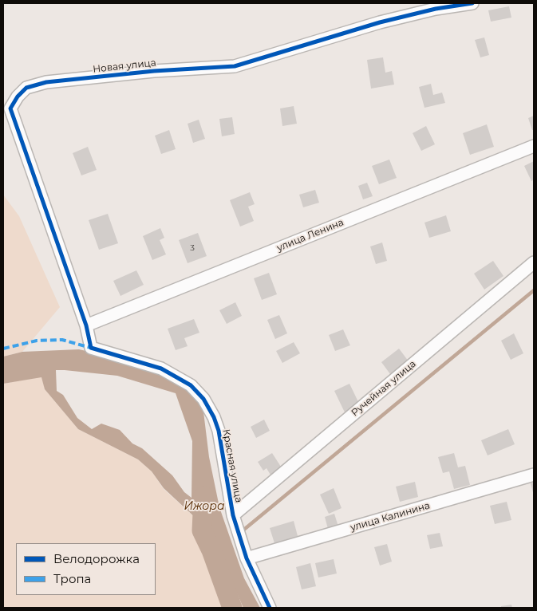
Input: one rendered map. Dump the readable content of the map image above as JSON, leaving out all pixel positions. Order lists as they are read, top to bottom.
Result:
{
  "streets": {
    "street": [
      "Новая улица",
      "улица Ленина",
      "Ручейная улица",
      "Красная улица",
      "улица Калинина"
    ]
  },
  "crossings": [
    ["Новая улица", "улица Ленина"],
    ["Новая улица", "Красная улица"],
    ["улица Ленина", "Красная улица"],
    ["Ручейная улица", "Красная улица"],
    ["Красная улица", "улица Калинина"]
  ],
  "water": ["Ижора"],
  "house_numbers": ["3"],
  "legend": ["Велодорожка", "Тропа"]
}
